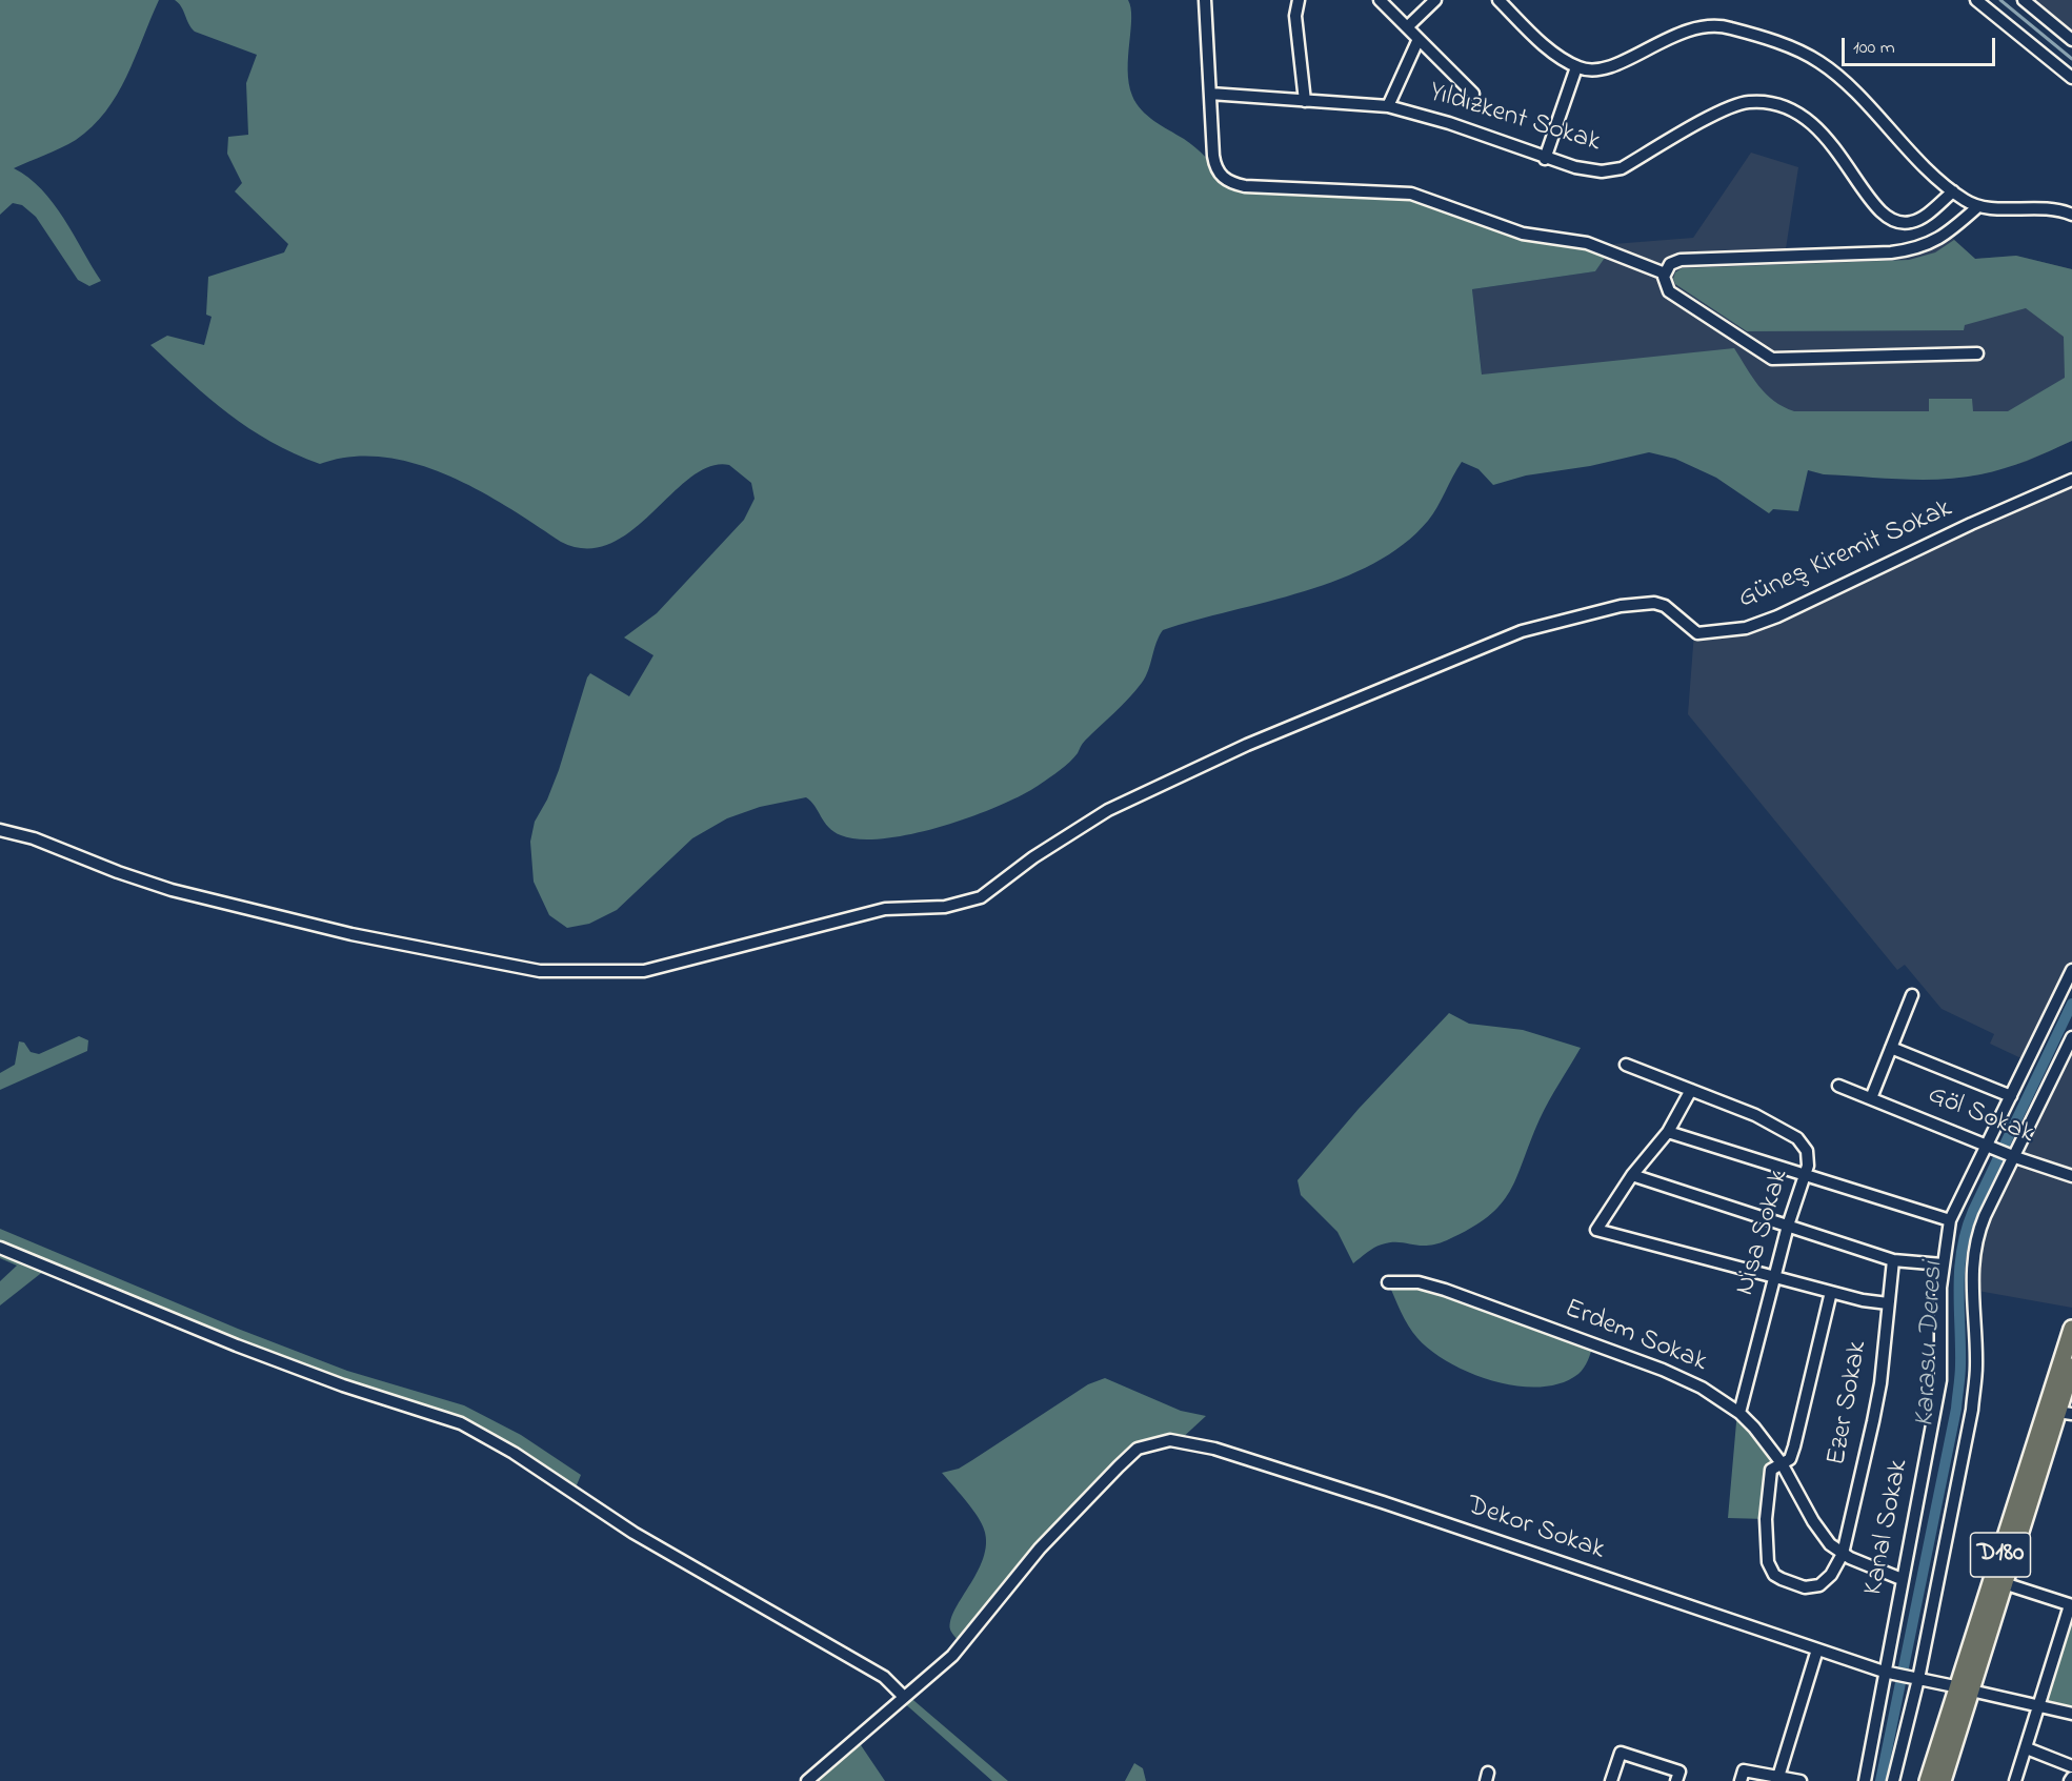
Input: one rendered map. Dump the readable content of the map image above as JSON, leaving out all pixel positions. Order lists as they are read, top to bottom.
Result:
{
  "streets": {
    "highway": ["D180"],
    "street": [
      "Yıldızkent Sokak",
      "Güneş Kiremit Sokak",
      "Göl Sokak",
      "Nisa Sokak",
      "Erdem Sokak",
      "Ezer Sokak",
      "Kanal Sokak",
      "Dekor Sokak"
    ]
  },
  "crossings": [
    ["Göl Sokak", "Kanal Sokak"],
    ["Nisa Sokak", "Erdem Sokak"],
    ["Erdem Sokak", "Ezer Sokak"],
    ["Erdem Sokak", "Kanal Sokak"],
    ["Kanal Sokak", "Dekor Sokak"],
    ["Dekor Sokak", "D180"]
  ],
  "water": ["Karasu Deresi"],
  "scale_bar": "100 m"
}
